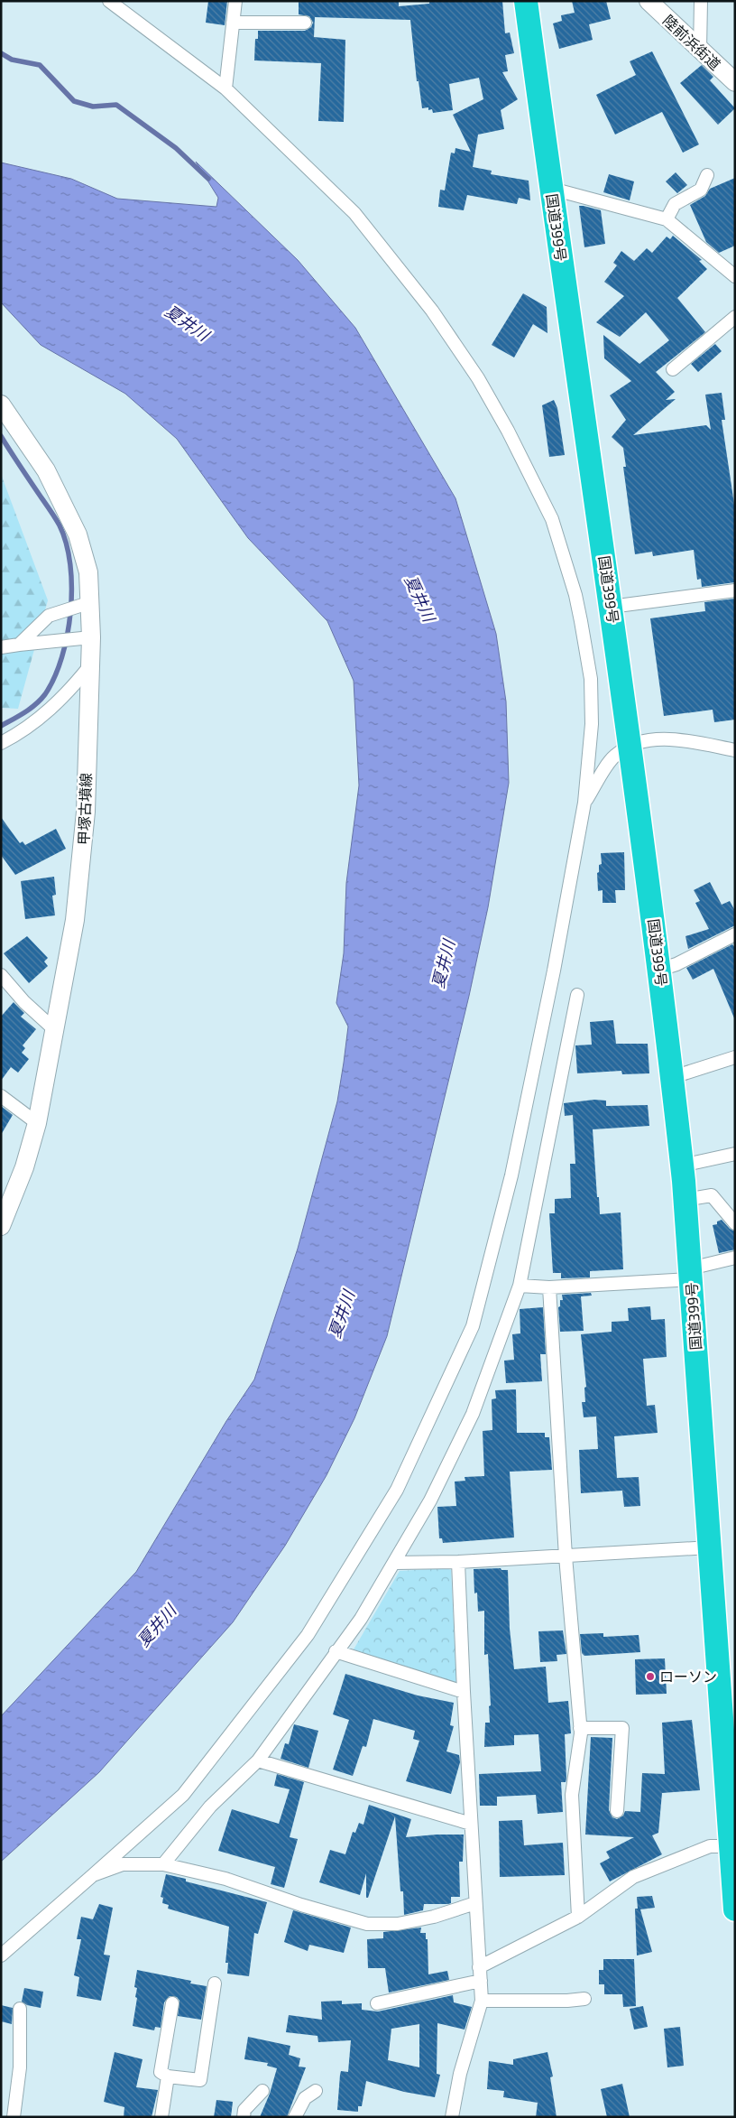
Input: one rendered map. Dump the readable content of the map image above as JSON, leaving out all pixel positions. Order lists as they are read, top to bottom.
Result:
{
  "streets": {
    "highway": ["国道399号"],
    "main road": ["陸前浜街道", "甲塚古墳線"]
  },
  "water": ["夏井川"],
  "places": ["ローソン"]
}
